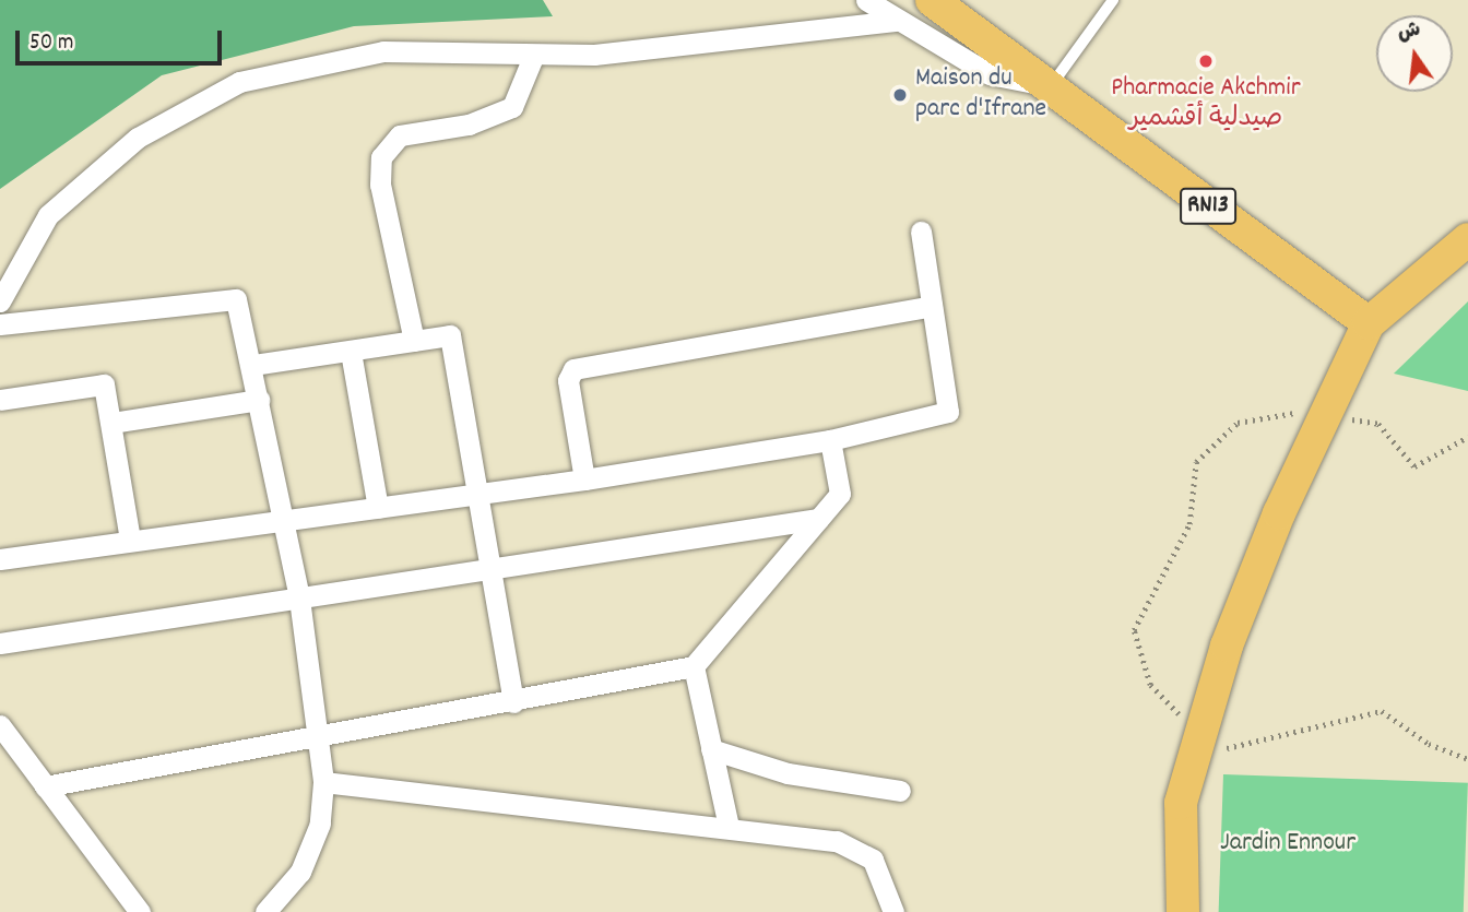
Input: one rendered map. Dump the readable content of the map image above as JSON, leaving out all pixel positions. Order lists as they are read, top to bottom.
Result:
{
  "streets": {
    "main road": ["RN13"]
  },
  "parks": ["Jardin Ennour"],
  "places": ["Pharmacie Akchmir صيدلية أقشمير", "Maison du parc d'Ifrane"],
  "scale_bar": "50 m",
  "north": "top"
}
